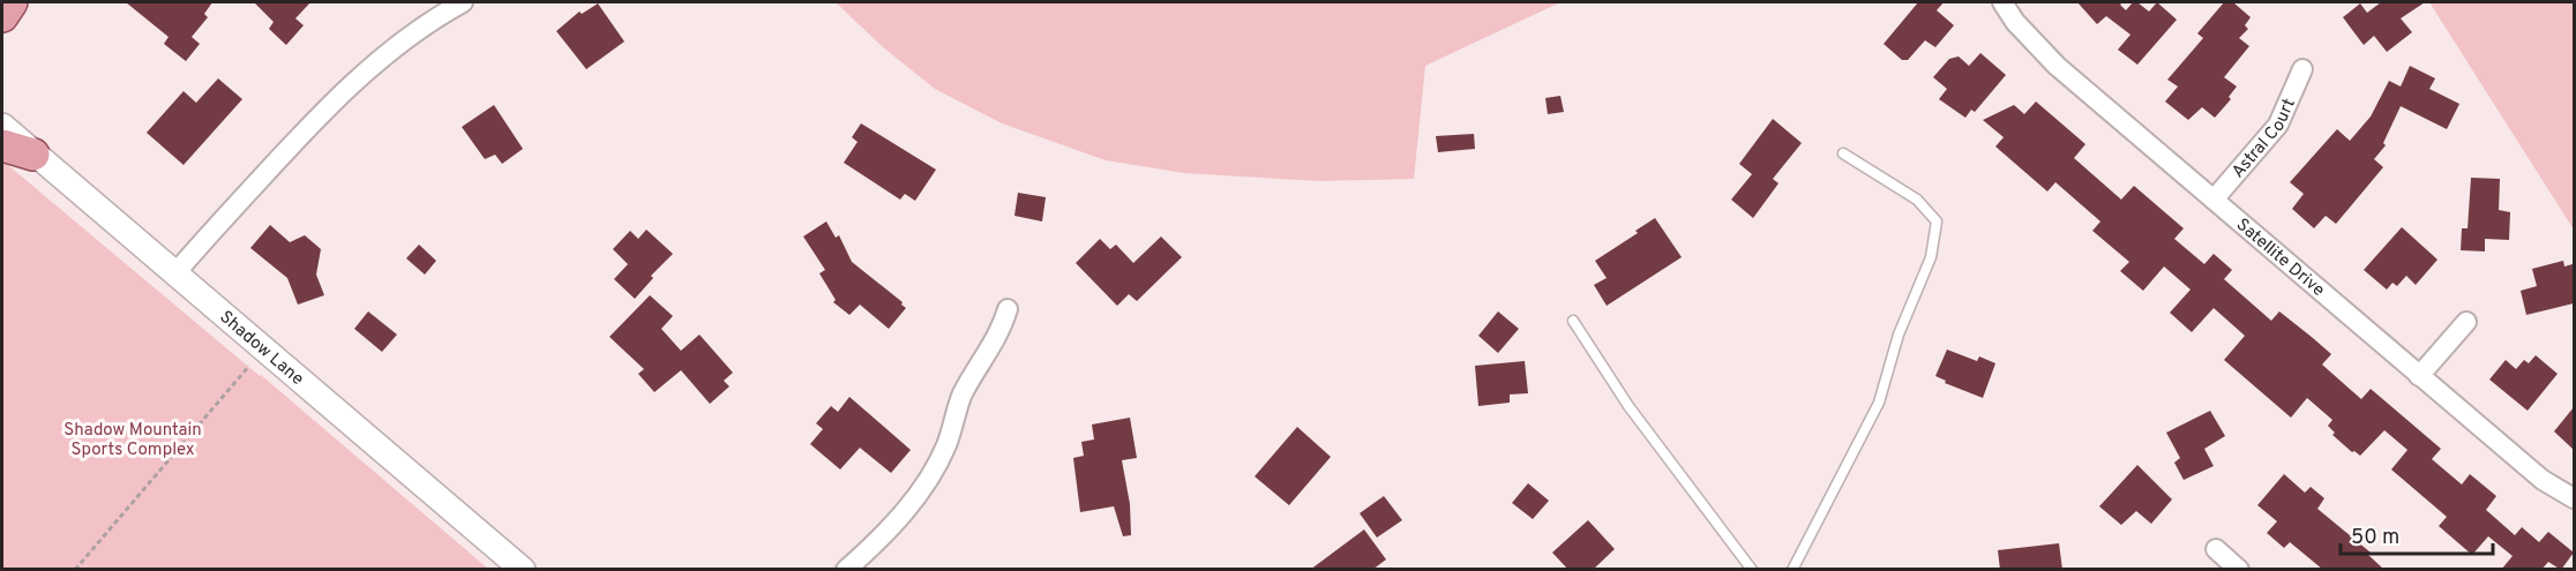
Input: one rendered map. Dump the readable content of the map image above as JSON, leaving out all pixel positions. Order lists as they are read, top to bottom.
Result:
{
  "streets": {
    "street": ["Astral Court", "Satellite Drive", "Shadow Lane"]
  },
  "crossings": [
    ["Astral Court", "Satellite Drive"]
  ],
  "parks": ["Shadow Mountain Sports Complex"],
  "scale_bar": "50 m"
}
